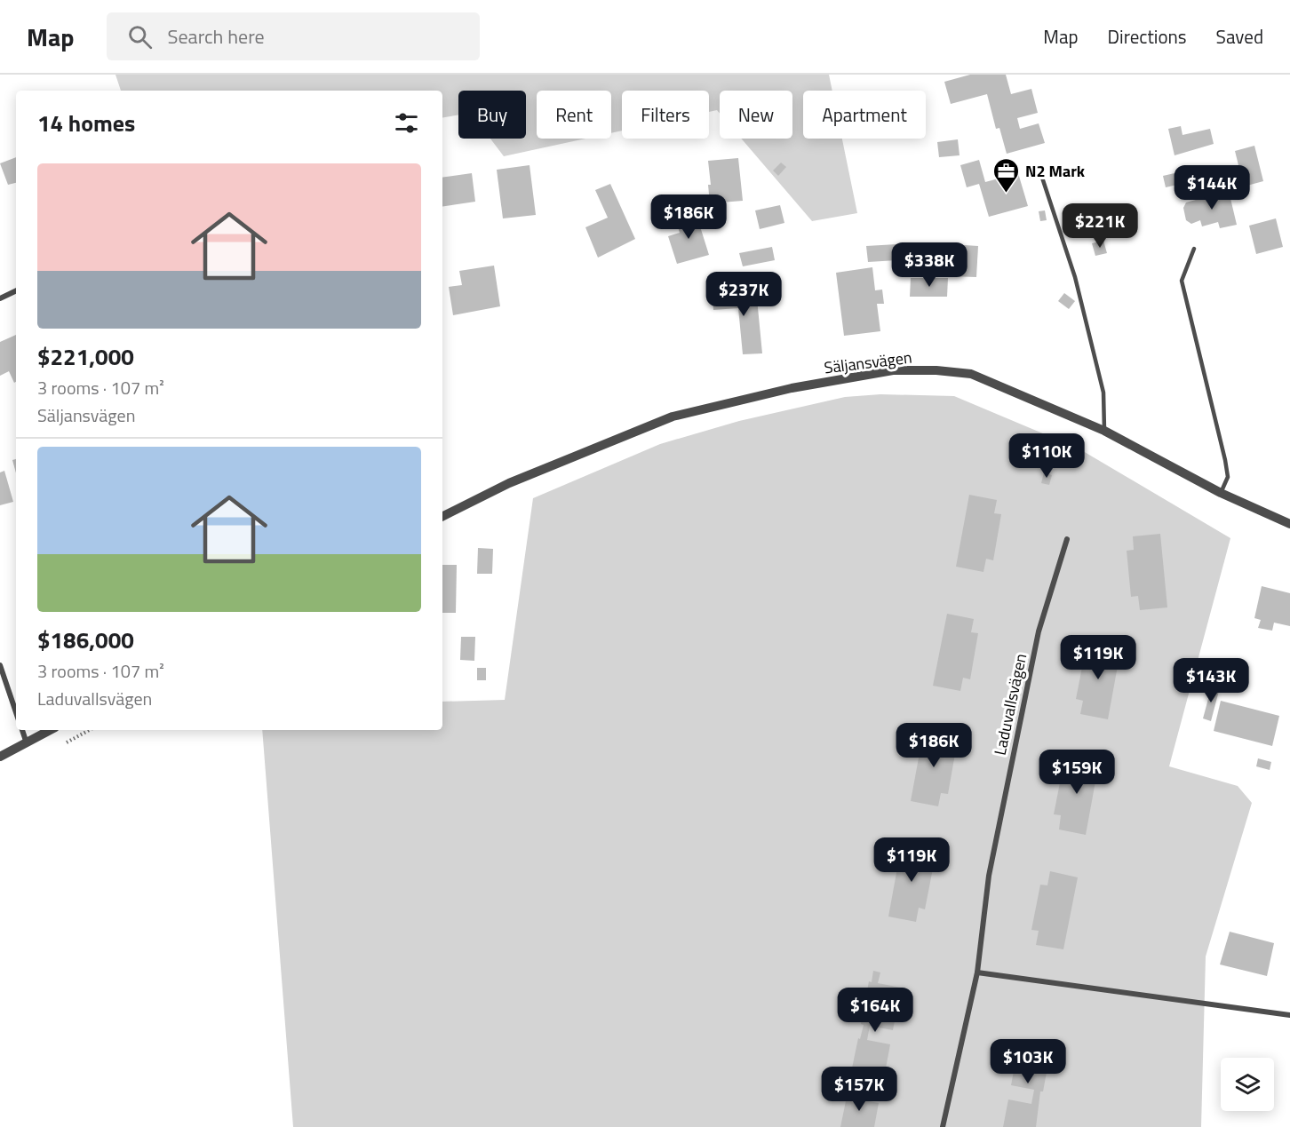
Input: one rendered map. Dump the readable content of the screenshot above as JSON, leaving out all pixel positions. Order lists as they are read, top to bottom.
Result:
{
  "streets": {
    "street": ["Säljansvägen", "Laduvallsvägen"]
  },
  "places": {
    "office": ["N2 Mark"]
  },
  "page": {
    "header": "Map",
    "search": "Search here",
    "nav": ["Map", "Directions", "Saved"],
    "chip": [
      "Buy",
      "Rent",
      "Filters",
      "New",
      "Apartment"
    ],
    "heading": "14 homes",
    "list": [
      {
        "name": "$221,000",
        "note": "3 rooms · 107 m² · Säljansvägen"
      },
      {
        "name": "$186,000",
        "note": "3 rooms · 107 m² · Laduvallsvägen"
      }
    ],
    "price": [
      "$144K",
      "$186K",
      "$221K",
      "$338K",
      "$237K",
      "$110K",
      "$119K",
      "$143K",
      "$186K",
      "$159K",
      "$119K",
      "$164K",
      "$103K",
      "$157K"
    ]
  }
}
